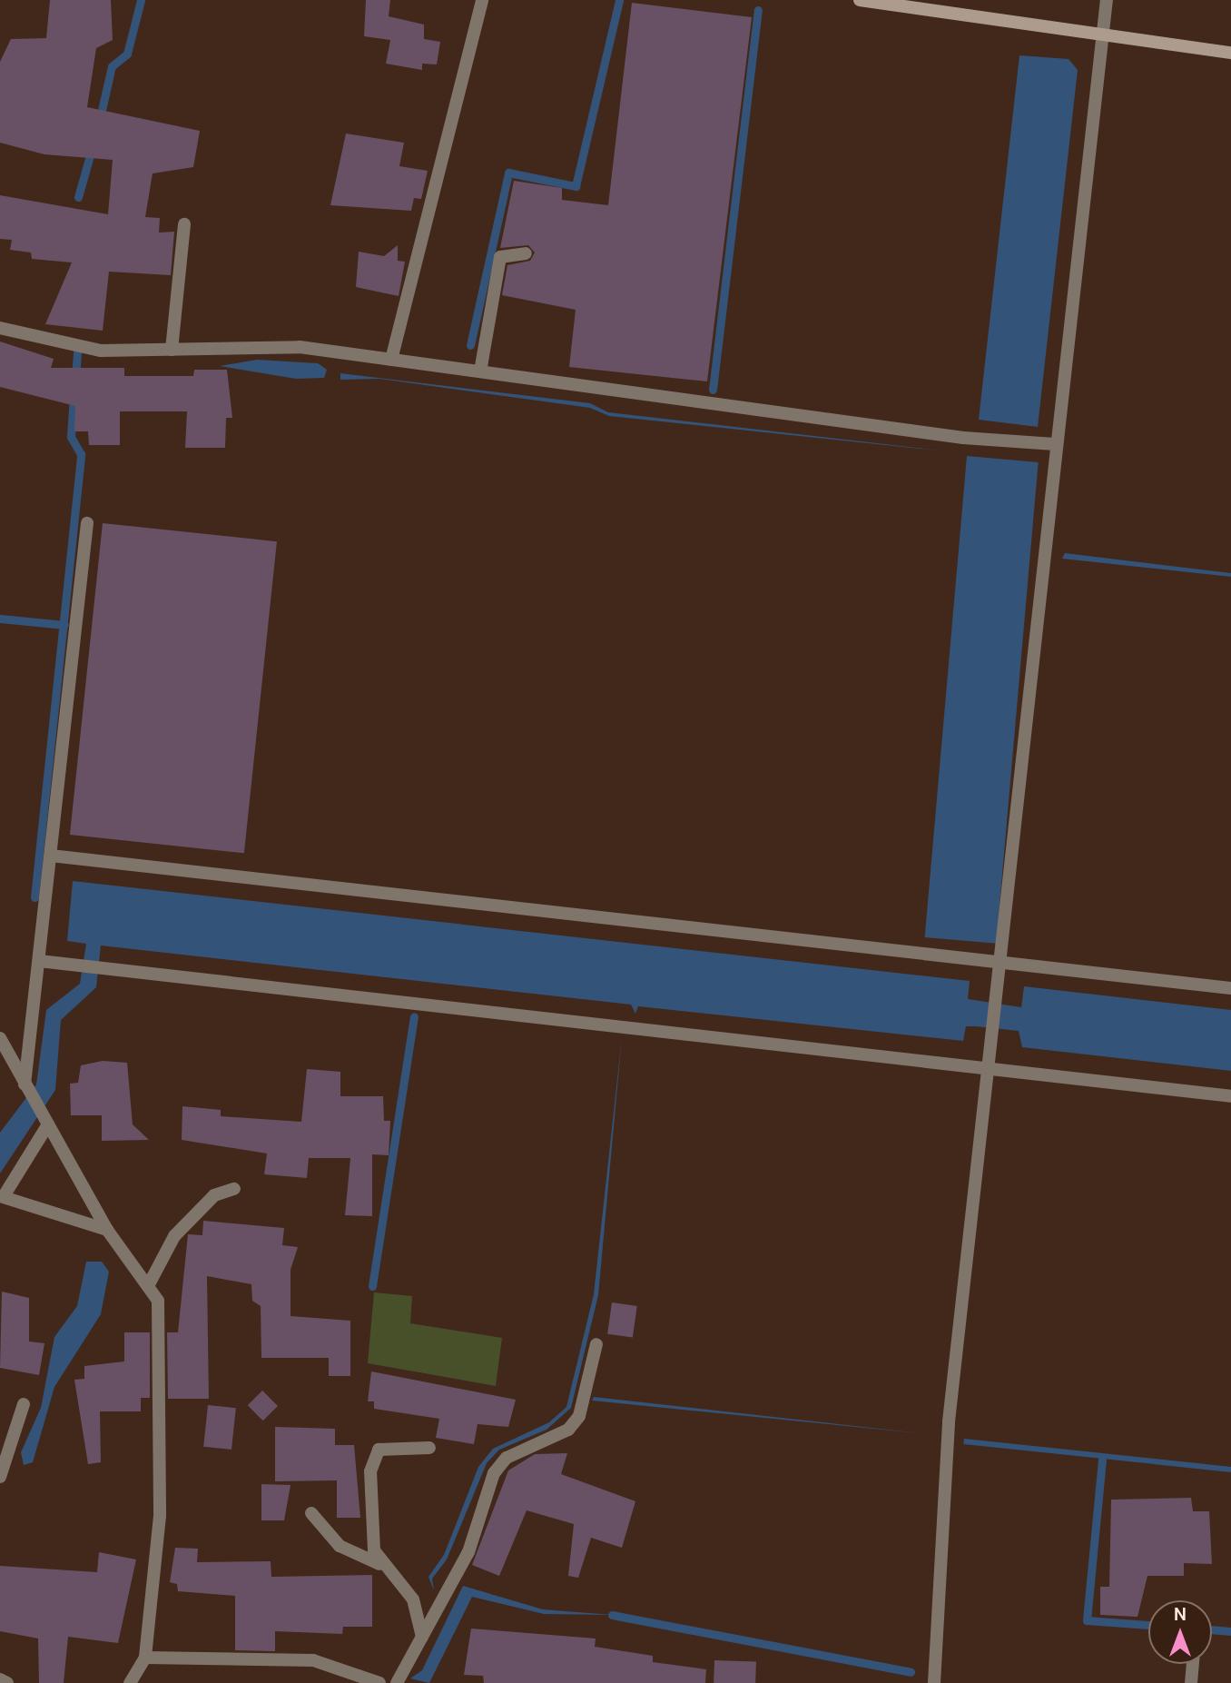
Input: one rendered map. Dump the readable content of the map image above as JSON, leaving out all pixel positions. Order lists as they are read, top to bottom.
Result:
{
  "north": "top"
}
